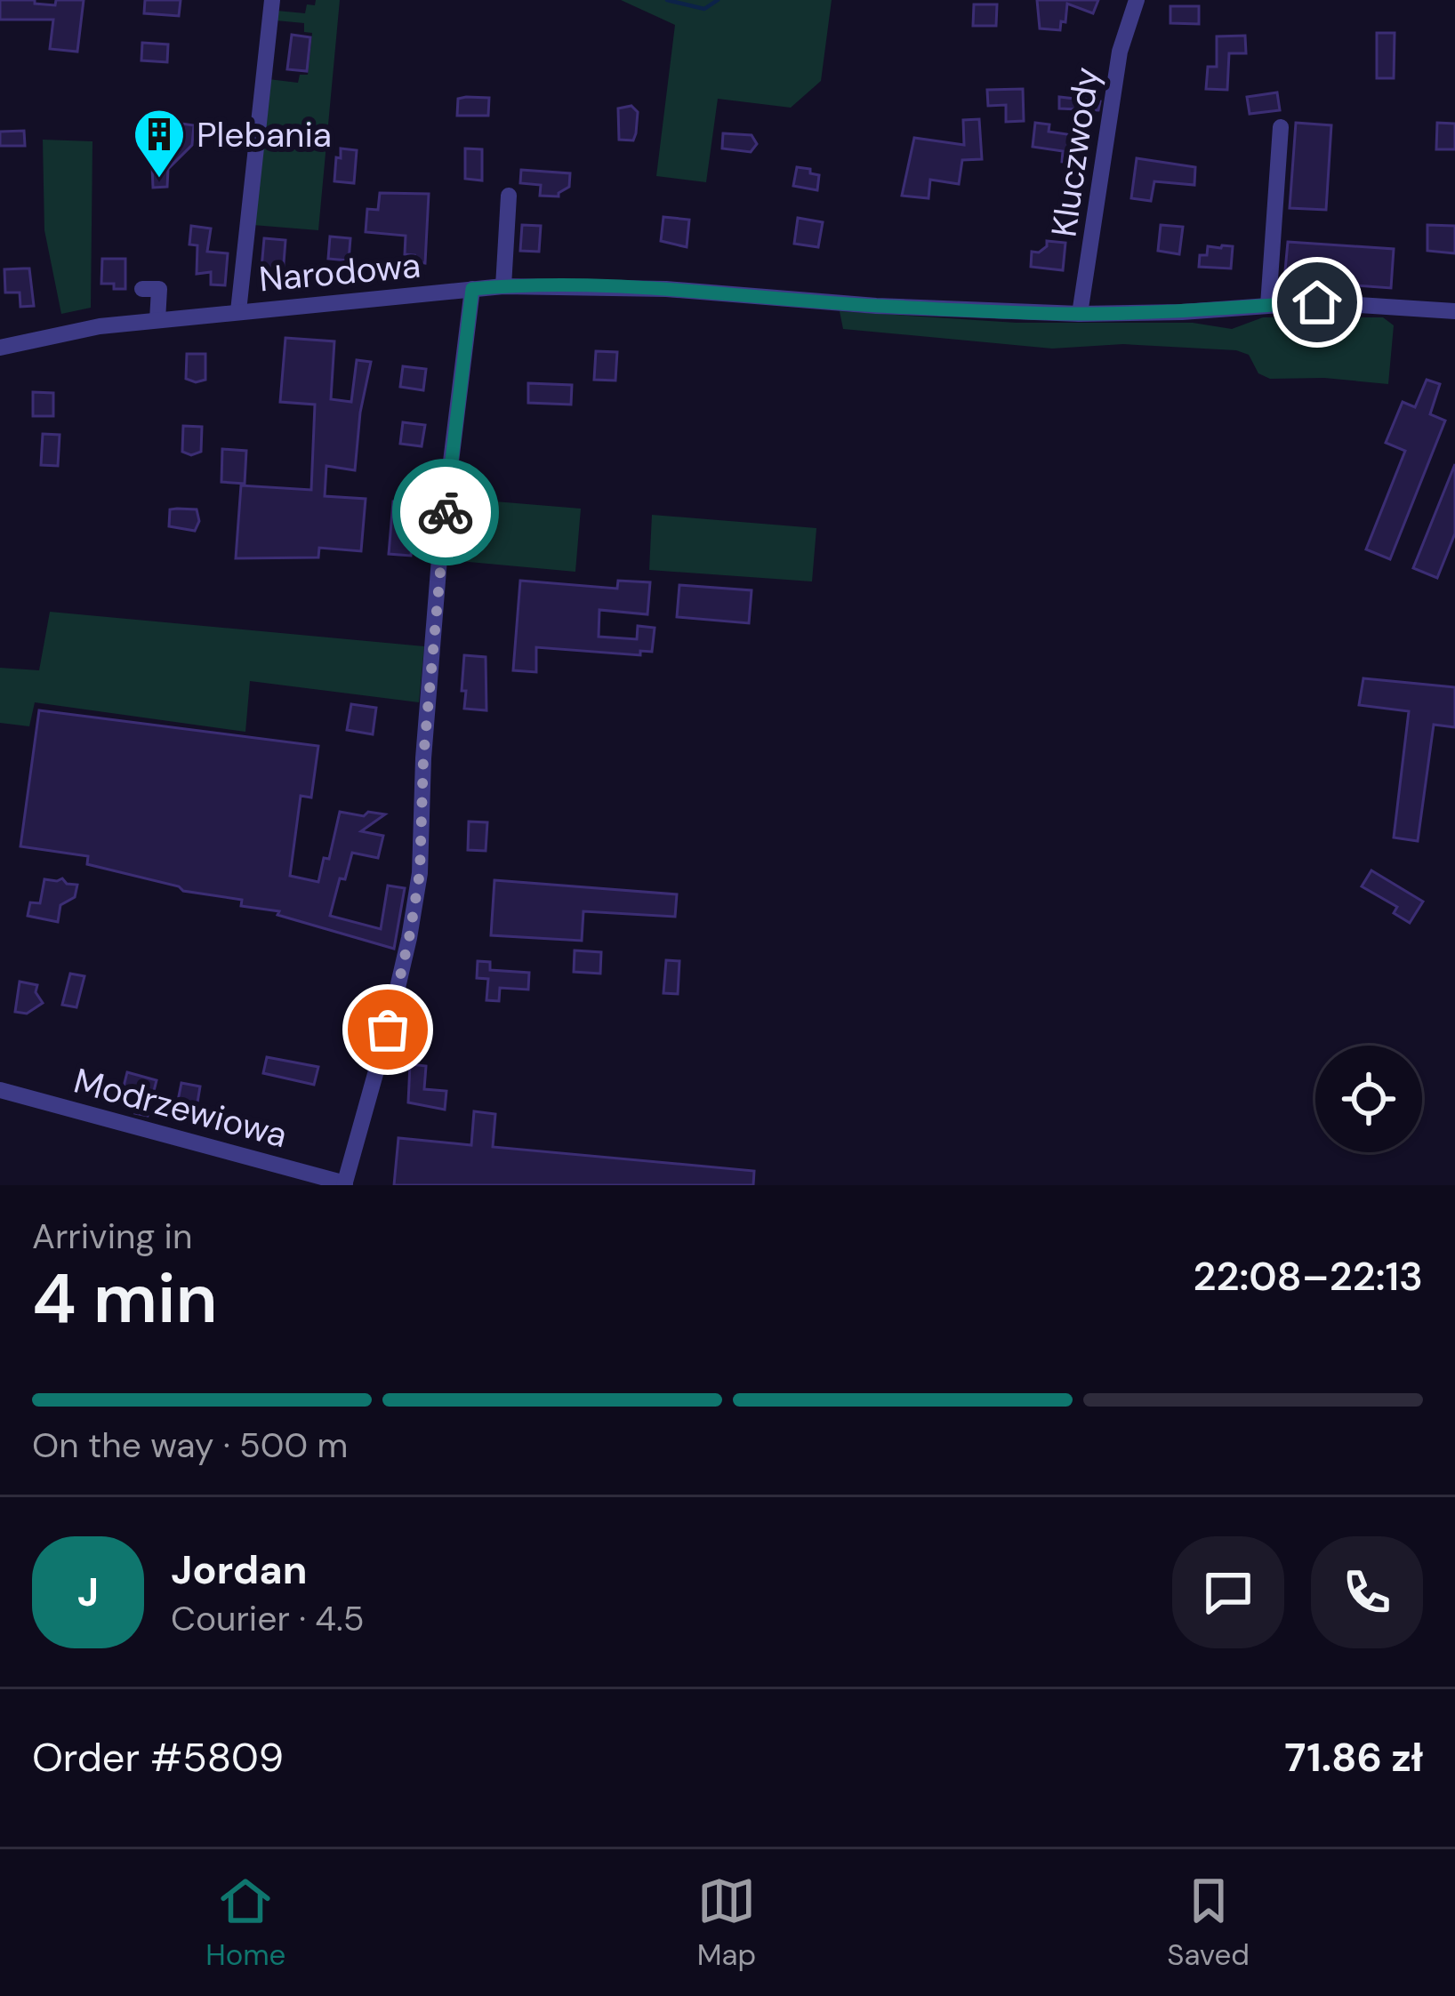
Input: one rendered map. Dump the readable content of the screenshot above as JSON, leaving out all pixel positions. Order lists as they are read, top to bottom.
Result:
{
  "streets": {
    "street": ["Kluczwody", "Narodowa", "Modrzewiowa"]
  },
  "crossings": [
    ["Kluczwody", "Narodowa"]
  ],
  "places": {
    "building": ["Plebania"]
  },
  "page": {
    "heading": ["4 min", "Arriving in", "22:08–22:13"],
    "panel": [
      "Jordan",
      "Courier · 4.5",
      "Order #5809",
      "71.86 zł"
    ],
    "bar": "On the way · 500 m",
    "round": "J",
    "tabs": ["Home", "Map", "Saved"]
  }
}
